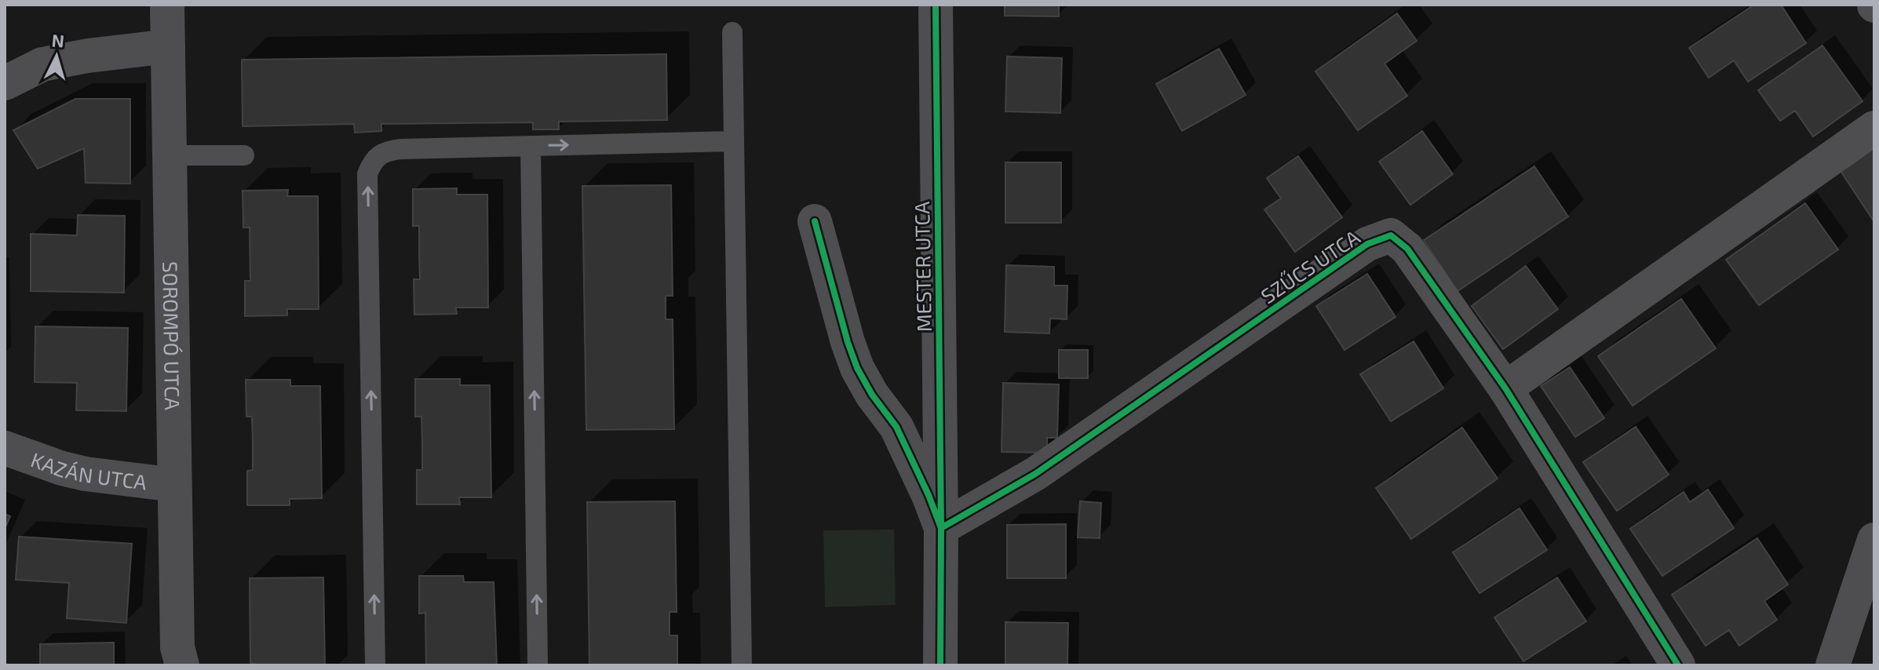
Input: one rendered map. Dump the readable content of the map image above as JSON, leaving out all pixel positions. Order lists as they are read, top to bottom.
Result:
{
  "streets": {
    "street": [
      "SZŰCS UTCA",
      "MESTER UTCA",
      "SOROMPÓ UTCA",
      "KAZÁN UTCA"
    ]
  },
  "crossings": [
    ["SZŰCS UTCA", "MESTER UTCA"],
    ["SOROMPÓ UTCA", "KAZÁN UTCA"]
  ],
  "north": "top"
}
